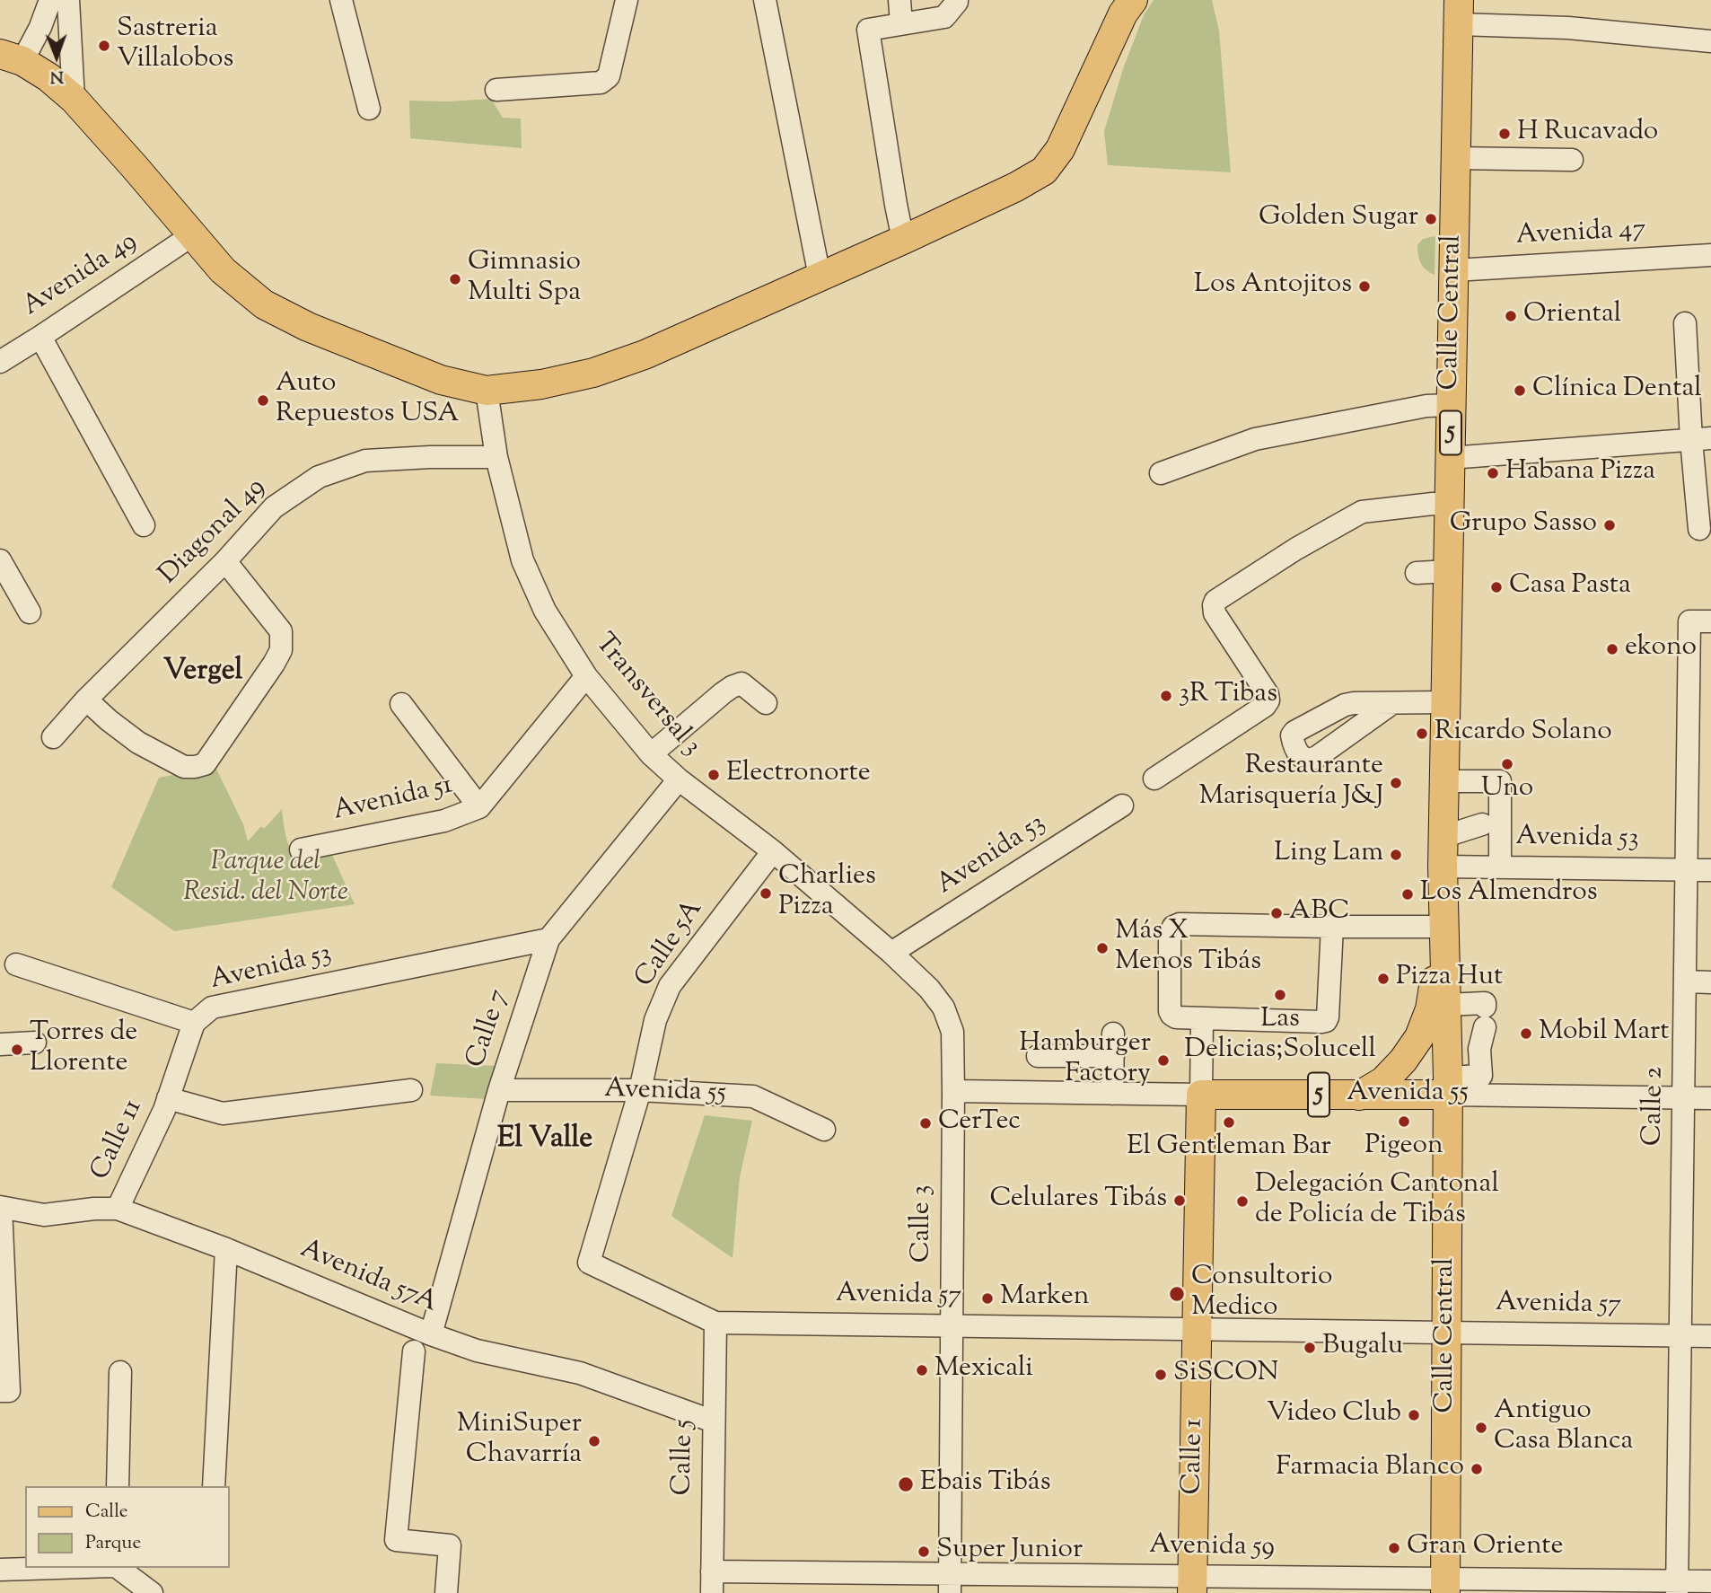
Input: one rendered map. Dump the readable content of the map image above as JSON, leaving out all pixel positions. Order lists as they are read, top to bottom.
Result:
{
  "streets": {
    "main road": [
      "Calle Central",
      "5",
      "Avenida 55",
      "Calle 1"
    ],
    "street": [
      "Avenida 47",
      "Avenida 49",
      "Diagonal 49",
      "Transversal 3",
      "Avenida 51",
      "Avenida 53",
      "Calle 5A",
      "Calle 7",
      "Calle 2",
      "Calle 11",
      "Calle 3",
      "Avenida 57A",
      "Avenida 57",
      "Calle 5",
      "Avenida 59"
    ]
  },
  "crossings": [
    ["Avenida 47", "Calle Central"],
    ["Calle Central", "Avenida 53"],
    ["Calle Central", "Avenida 55"],
    ["Calle Central", "Avenida 57"],
    ["Calle Central", "Avenida 59"],
    ["Diagonal 49", "Transversal 3"],
    ["Transversal 3", "Avenida 51"],
    ["Transversal 3", "Avenida 53"],
    ["Transversal 3", "Calle 5A"],
    ["Transversal 3", "Calle 7"],
    ["Transversal 3", "Calle 3"],
    ["Avenida 53", "Calle 7"],
    ["Avenida 53", "Calle 2"],
    ["Avenida 53", "Calle 11"],
    ["Avenida 53", "Calle 3"],
    ["Calle 5A", "Avenida 55"],
    ["Calle 5A", "Avenida 57"],
    ["Calle 7", "Avenida 55"],
    ["Calle 7", "Avenida 57A"],
    ["Avenida 55", "Calle 2"],
    ["Avenida 55", "Calle 3"],
    ["Avenida 55", "Calle 1"],
    ["Calle 2", "Avenida 57"],
    ["Calle 2", "Avenida 59"],
    ["Calle 11", "Avenida 57A"],
    ["Calle 3", "Avenida 57"],
    ["Calle 3", "Avenida 59"],
    ["Avenida 57A", "Calle 5"],
    ["Avenida 57", "Calle 1"],
    ["Avenida 57", "Calle 5"],
    ["Calle 1", "Avenida 59"],
    ["Calle 5", "Avenida 59"]
  ],
  "districts": ["Vergel", "El Valle"],
  "parks": ["Parque del Resid. del Norte"],
  "places": [
    "Sastreria Villalobos",
    "H Rucavado",
    "Golden Sugar",
    "Gimnasio Multi Spa",
    "Los Antojitos",
    "Oriental",
    "Clínica Dental",
    "Auto Repuestos USA",
    "Habana Pizza",
    "Grupo Sasso",
    "Casa Pasta",
    "ekono",
    "3R Tibas",
    "Ricardo Solano",
    "Uno",
    "Electronorte",
    "Restaurante Marisquería J&J",
    "Ling Lam",
    "Charlies Pizza",
    "Los Almendros",
    "ABC",
    "Más X Menos Tibás",
    "Pizza Hut",
    "Las Delicias;Solucell",
    "Mobil Mart",
    "Torres de Llorente",
    "Hamburger Factory",
    "Pigeon",
    "El Gentleman Bar",
    "CerTec",
    "Celulares Tibás",
    "Delegación Cantonal de Policía de Tibás",
    "Consultorio Medico",
    "Marken",
    "Bugalu",
    "Mexicali",
    "SiSCON",
    "Video Club",
    "Antiguo Casa Blanca",
    "MiniSuper Chavarría",
    "Farmacia Blanco",
    "Ebais Tibás",
    "Gran Oriente",
    "Super Junior"
  ],
  "legend": ["Calle", "Parque"],
  "north": "bottom"
}
